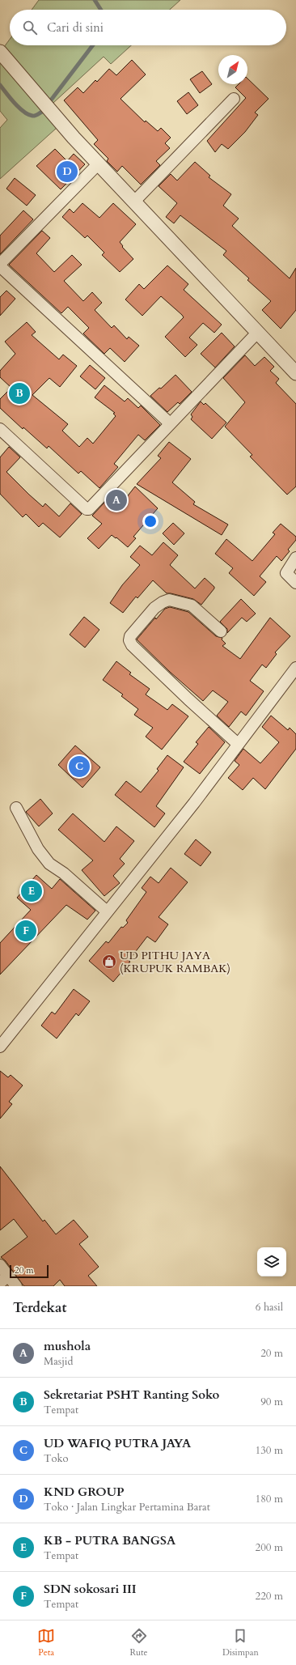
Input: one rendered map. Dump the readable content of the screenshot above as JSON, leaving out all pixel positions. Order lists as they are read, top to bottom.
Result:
{
  "places": {
    "shop": ["UD PITHU JAYA (KRUPUK RAMBAK)"]
  },
  "scale_bar": "20 m",
  "north": "top right",
  "page": {
    "search": "Cari di sini",
    "pins": [
      "D",
      "B",
      "A",
      "C",
      "E",
      "F"
    ],
    "scale": "20 m",
    "heading": ["Terdekat", "6 hasil"],
    "list": [
      {
        "mark": "A",
        "name": "mushola",
        "note": "Masjid",
        "value": "20 m"
      },
      {
        "mark": "B",
        "name": "Sekretariat PSHT Ranting Soko",
        "note": "Tempat",
        "value": "90 m"
      },
      {
        "mark": "C",
        "name": "UD WAFIQ PUTRA JAYA",
        "note": "Toko",
        "value": "130 m"
      },
      {
        "mark": "D",
        "name": "KND GROUP",
        "note": "Toko · Jalan Lingkar Pertamina Barat",
        "value": "180 m"
      },
      {
        "mark": "E",
        "name": "KB - PUTRA BANGSA",
        "note": "Tempat",
        "value": "200 m"
      },
      {
        "mark": "F",
        "name": "SDN sokosari III",
        "note": "Tempat",
        "value": "220 m"
      }
    ],
    "nav": ["Peta", "Rute", "Disimpan"]
  }
}
